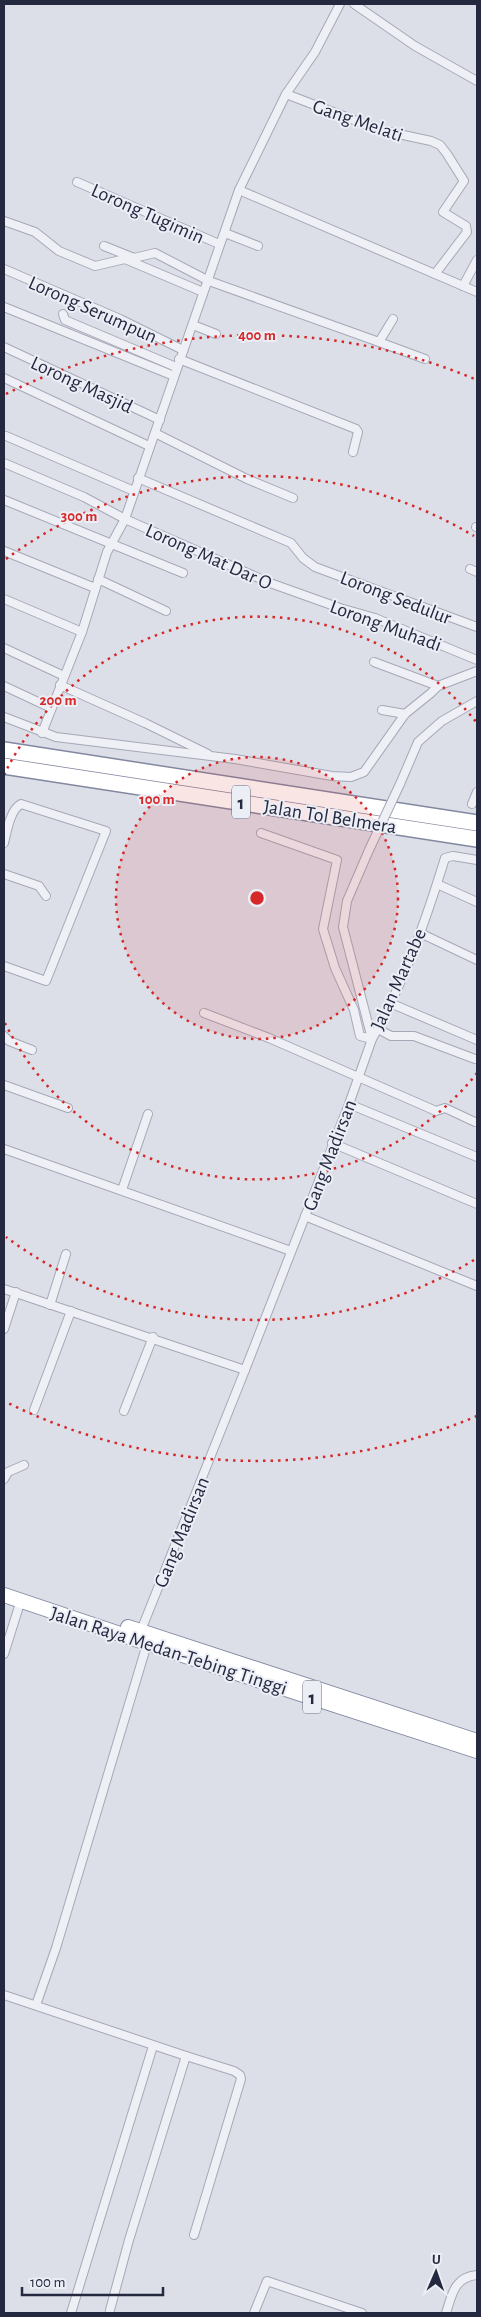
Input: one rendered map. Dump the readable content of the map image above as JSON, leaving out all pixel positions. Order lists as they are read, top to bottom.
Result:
{
  "streets": {
    "highway": ["1", "Jalan Tol Belmera", "Jalan Raya Medan-Tebing Tinggi"],
    "street": [
      "Gang Melati",
      "Lorong Tugimin",
      "Lorong Serumpun",
      "Lorong Masjid",
      "Lorong Mat Dar O",
      "Lorong Sedulur",
      "Lorong Muhadi",
      "Jalan Martabe",
      "Gang Madirsan"
    ]
  },
  "crossings": [
    ["Lorong Mat Dar O", "Lorong Muhadi"],
    ["Jalan Martabe", "Gang Madirsan"],
    ["Gang Madirsan", "Jalan Raya Medan-Tebing Tinggi"]
  ],
  "scale_bar": "100 m",
  "north": "top",
  "rings": [
    "400 m",
    "300 m",
    "200 m",
    "100 m"
  ]
}
